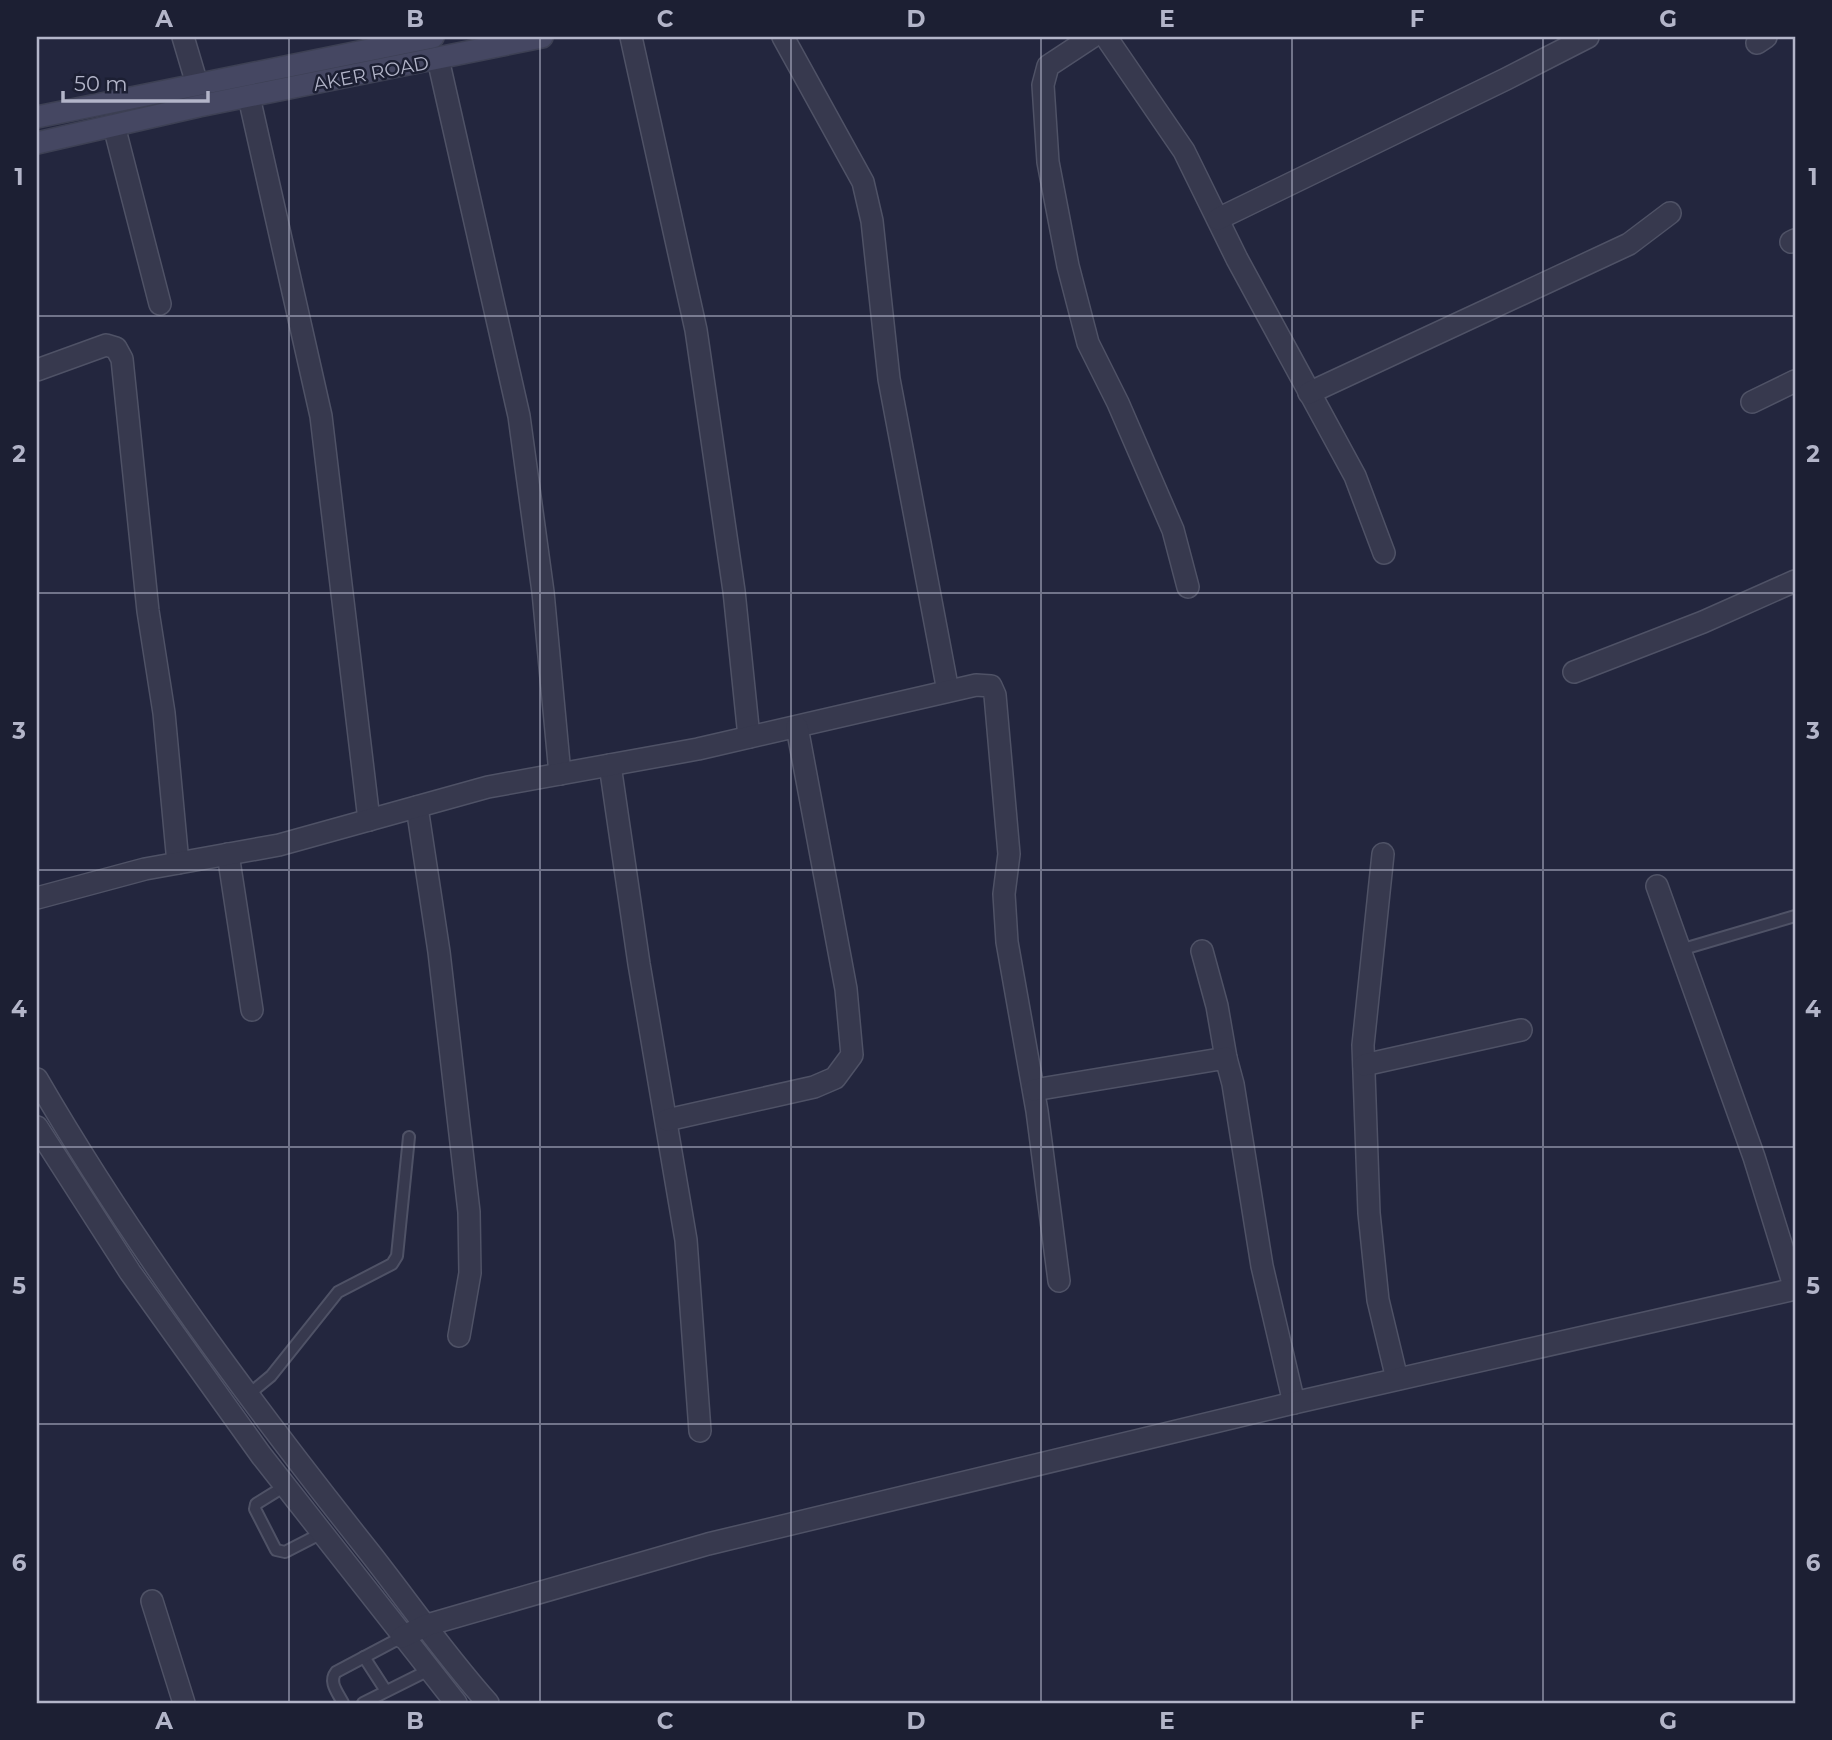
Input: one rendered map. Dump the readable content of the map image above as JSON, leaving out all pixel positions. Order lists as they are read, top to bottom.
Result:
{
  "streets": {
    "street": ["AKER ROAD"]
  },
  "scale_bar": "50 m",
  "grid": {
    "columns": [
      "A",
      "B",
      "C",
      "D",
      "E",
      "F",
      "G"
    ],
    "rows": [
      "1",
      "2",
      "3",
      "4",
      "5",
      "6"
    ]
  }
}
